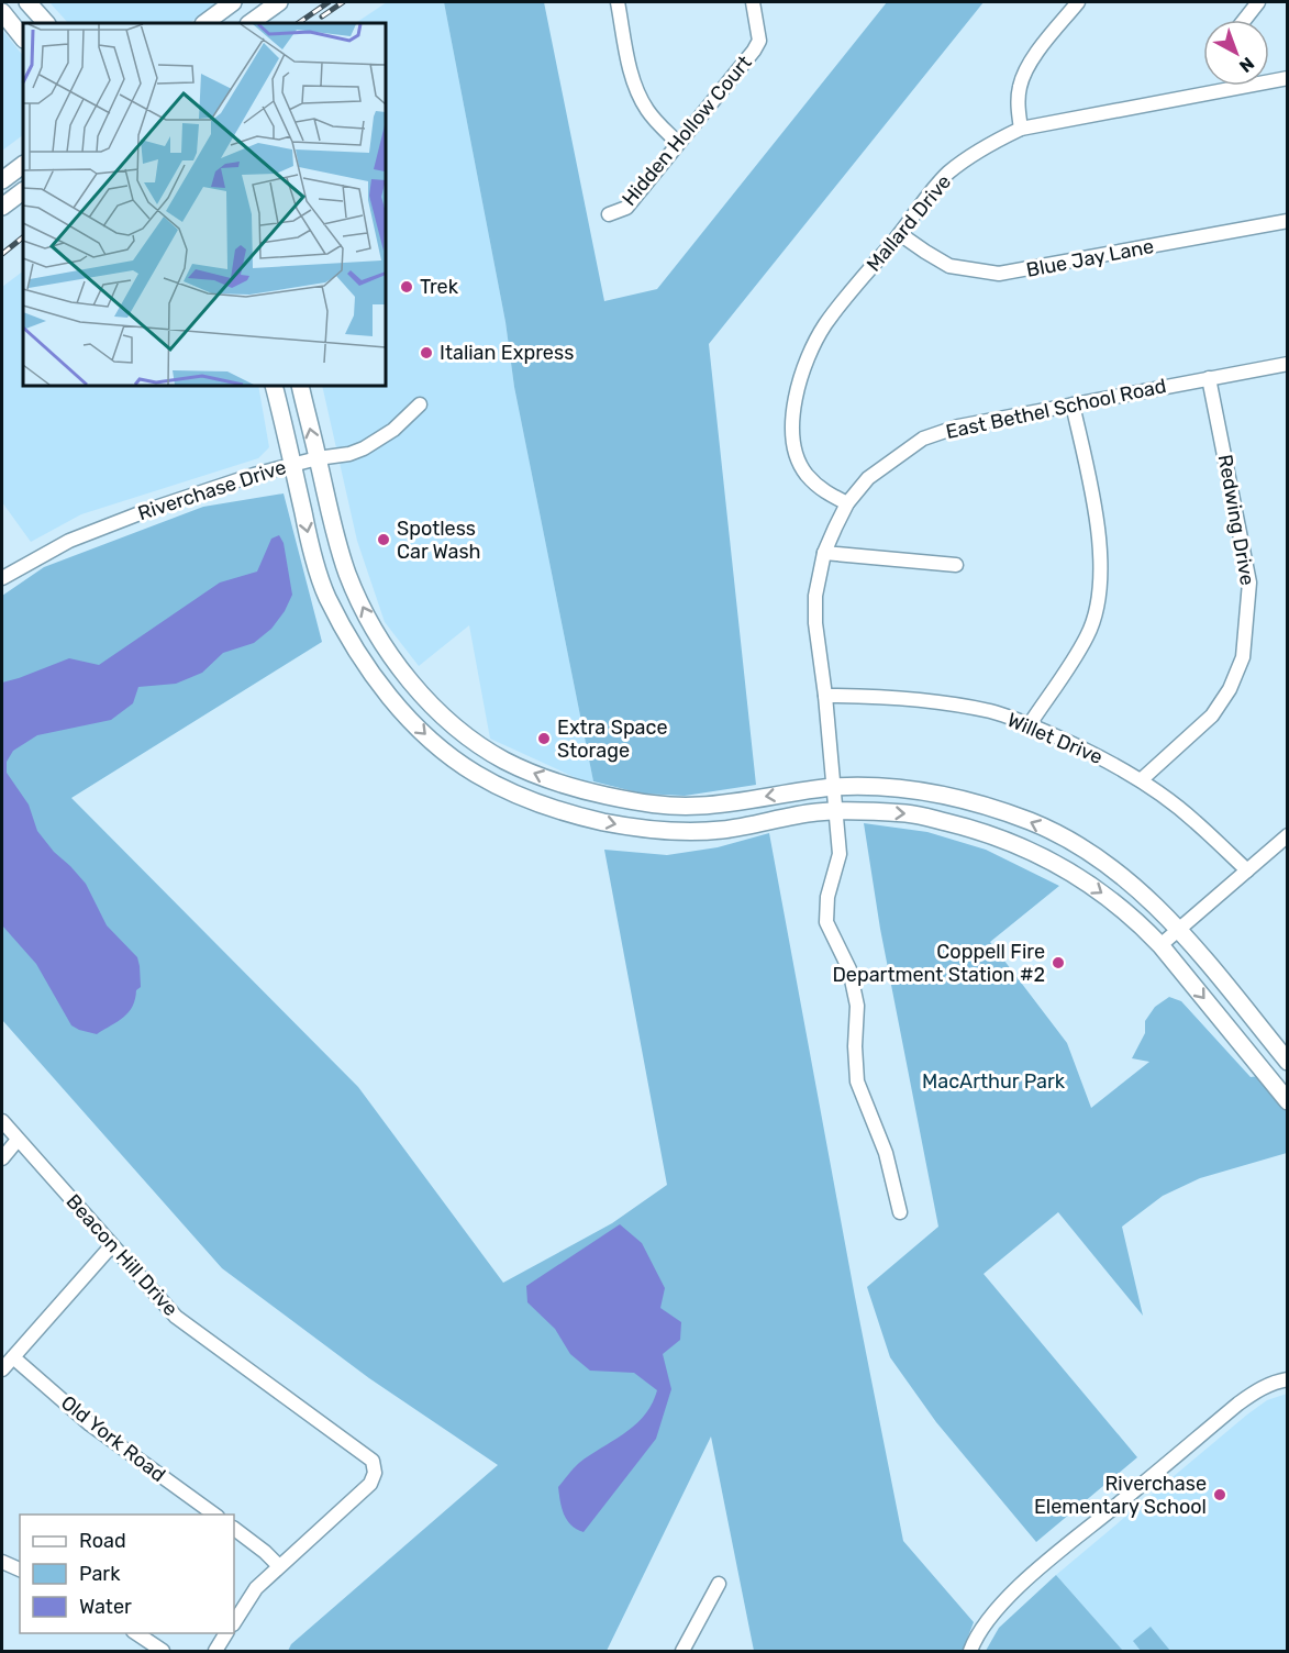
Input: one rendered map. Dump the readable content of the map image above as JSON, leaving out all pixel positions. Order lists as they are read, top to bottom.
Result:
{
  "streets": {
    "street": [
      "Hidden Hollow Court",
      "Mallard Drive",
      "Blue Jay Lane",
      "East Bethel School Road",
      "Riverchase Drive",
      "Redwing Drive",
      "Willet Drive",
      "Beacon Hill Drive",
      "Old York Road"
    ]
  },
  "crossings": [
    ["Mallard Drive", "Blue Jay Lane"],
    ["Mallard Drive", "East Bethel School Road"],
    ["East Bethel School Road", "Redwing Drive"],
    ["East Bethel School Road", "Willet Drive"],
    ["Redwing Drive", "Willet Drive"]
  ],
  "parks": ["MacArthur Park"],
  "places": [
    "Trek",
    "Italian Express",
    "Spotless Car Wash",
    "Extra Space Storage",
    "Coppell Fire Department Station #2",
    "Riverchase Elementary School"
  ],
  "legend": ["Road", "Park", "Water"],
  "north": "bottom right"
}
